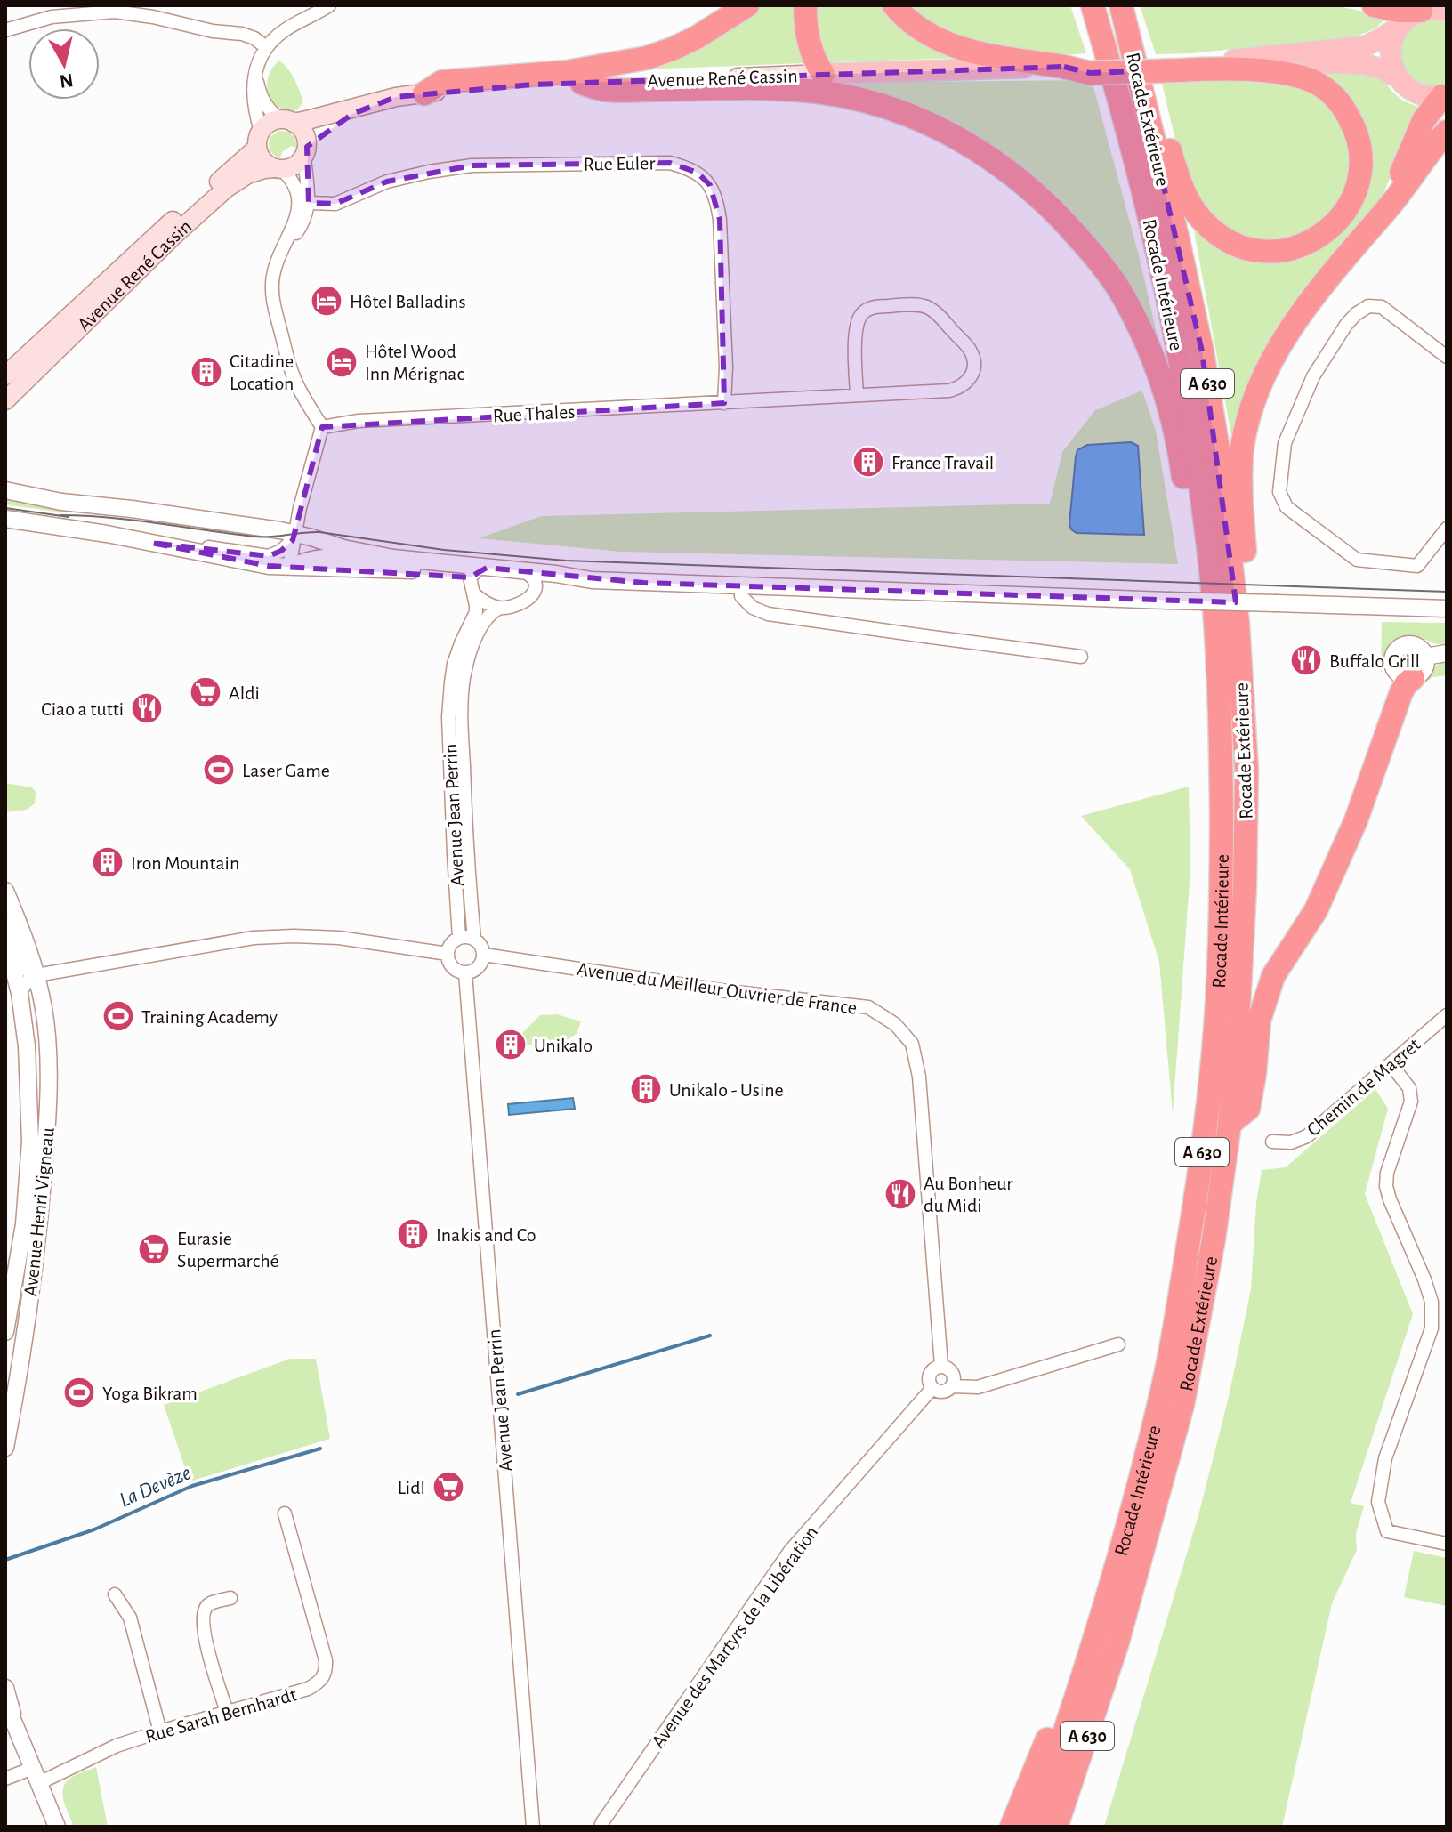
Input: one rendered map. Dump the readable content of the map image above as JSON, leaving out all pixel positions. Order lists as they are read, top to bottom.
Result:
{
  "streets": {
    "highway": ["Rocade Extérieure", "Rocade Intérieure", "A 630"],
    "main road": ["Avenue René Cassin"],
    "street": [
      "Rue Euler",
      "Rue Thales",
      "Avenue Jean Perrin",
      "Avenue du Meilleur Ouvrier de France",
      "Chemin de Magret",
      "Avenue Henri Vigneau",
      "Avenue des Martyrs de la Libération",
      "Rue Sarah Bernhardt"
    ]
  },
  "crossings": [
    ["Rue Euler", "Rue Thales"],
    ["Avenue Jean Perrin", "Avenue du Meilleur Ouvrier de France"],
    ["Avenue du Meilleur Ouvrier de France", "Avenue des Martyrs de la Libération"]
  ],
  "water": ["La Devèze"],
  "places": {
    "hotel": ["Hôtel Balladins", "Hôtel Wood Inn Mérignac"],
    "building": [
      "Citadine Location",
      "France Travail",
      "Iron Mountain",
      "Unikalo",
      "Unikalo - Usine",
      "Inakis and Co"
    ],
    "restaurant": ["Buffalo Grill", "Ciao a tutti", "Au Bonheur du Midi"],
    "supermarket": ["Aldi", "Eurasie Supermarché", "Lidl"],
    "sports": ["Laser Game", "Training Academy", "Yoga Bikram"]
  },
  "north": "bottom"
}
